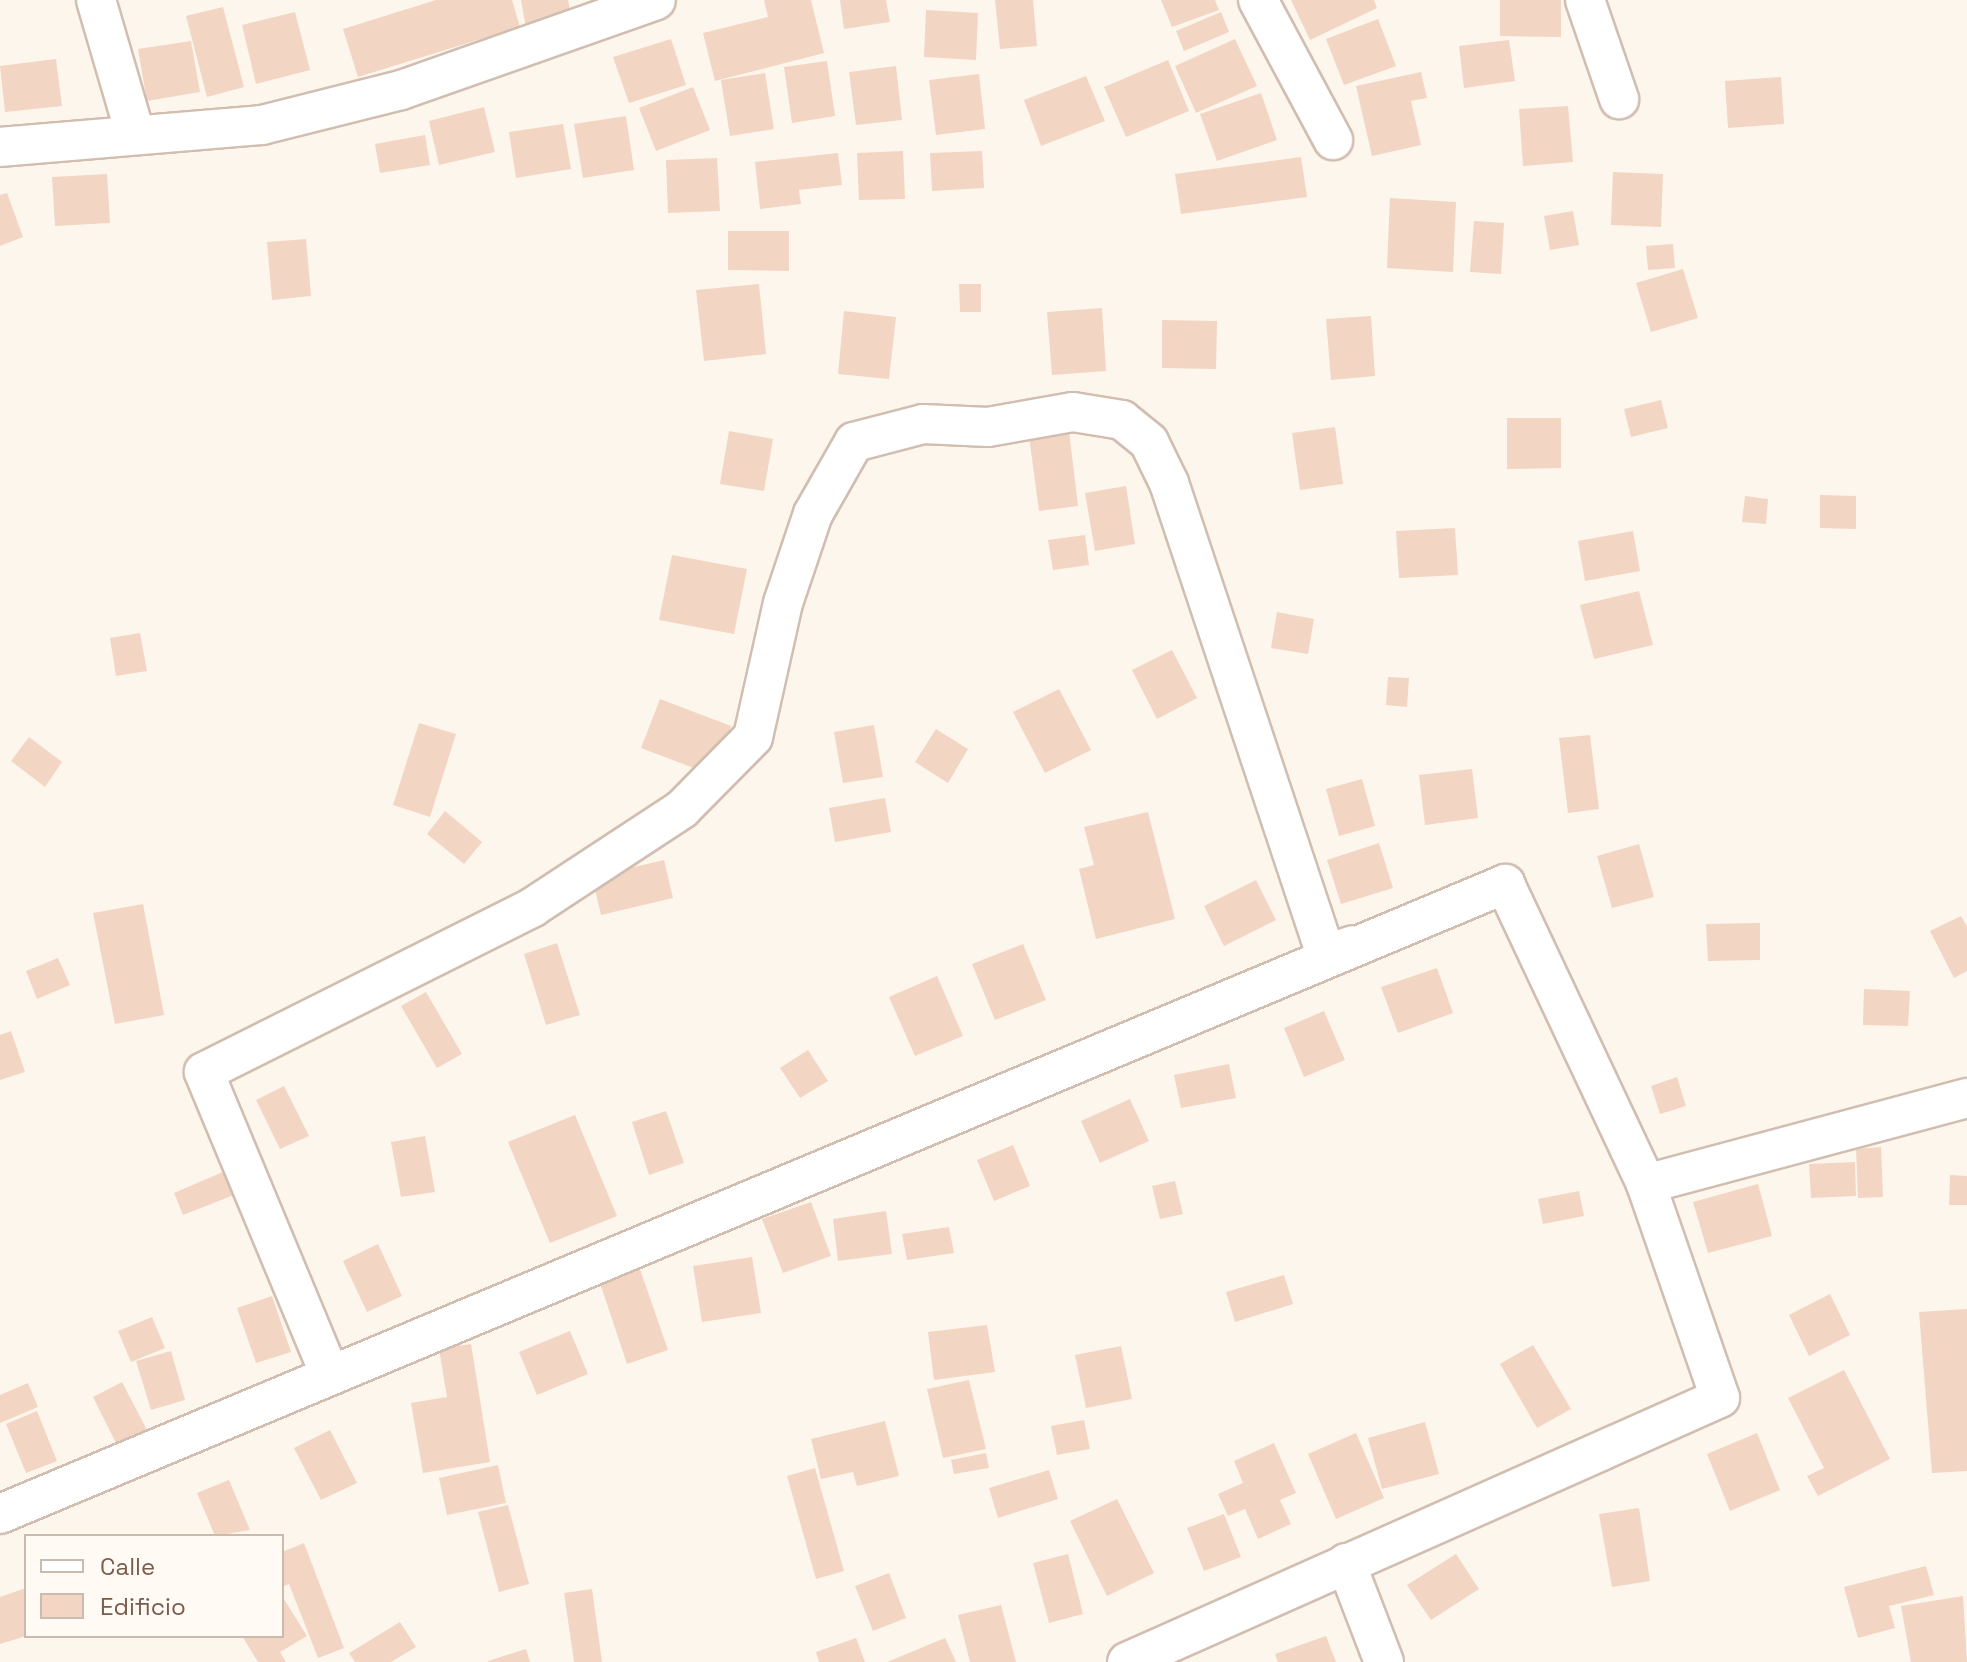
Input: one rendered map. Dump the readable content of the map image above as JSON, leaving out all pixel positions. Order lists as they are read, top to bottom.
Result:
{
  "legend": ["Calle", "Edificio"]
}
